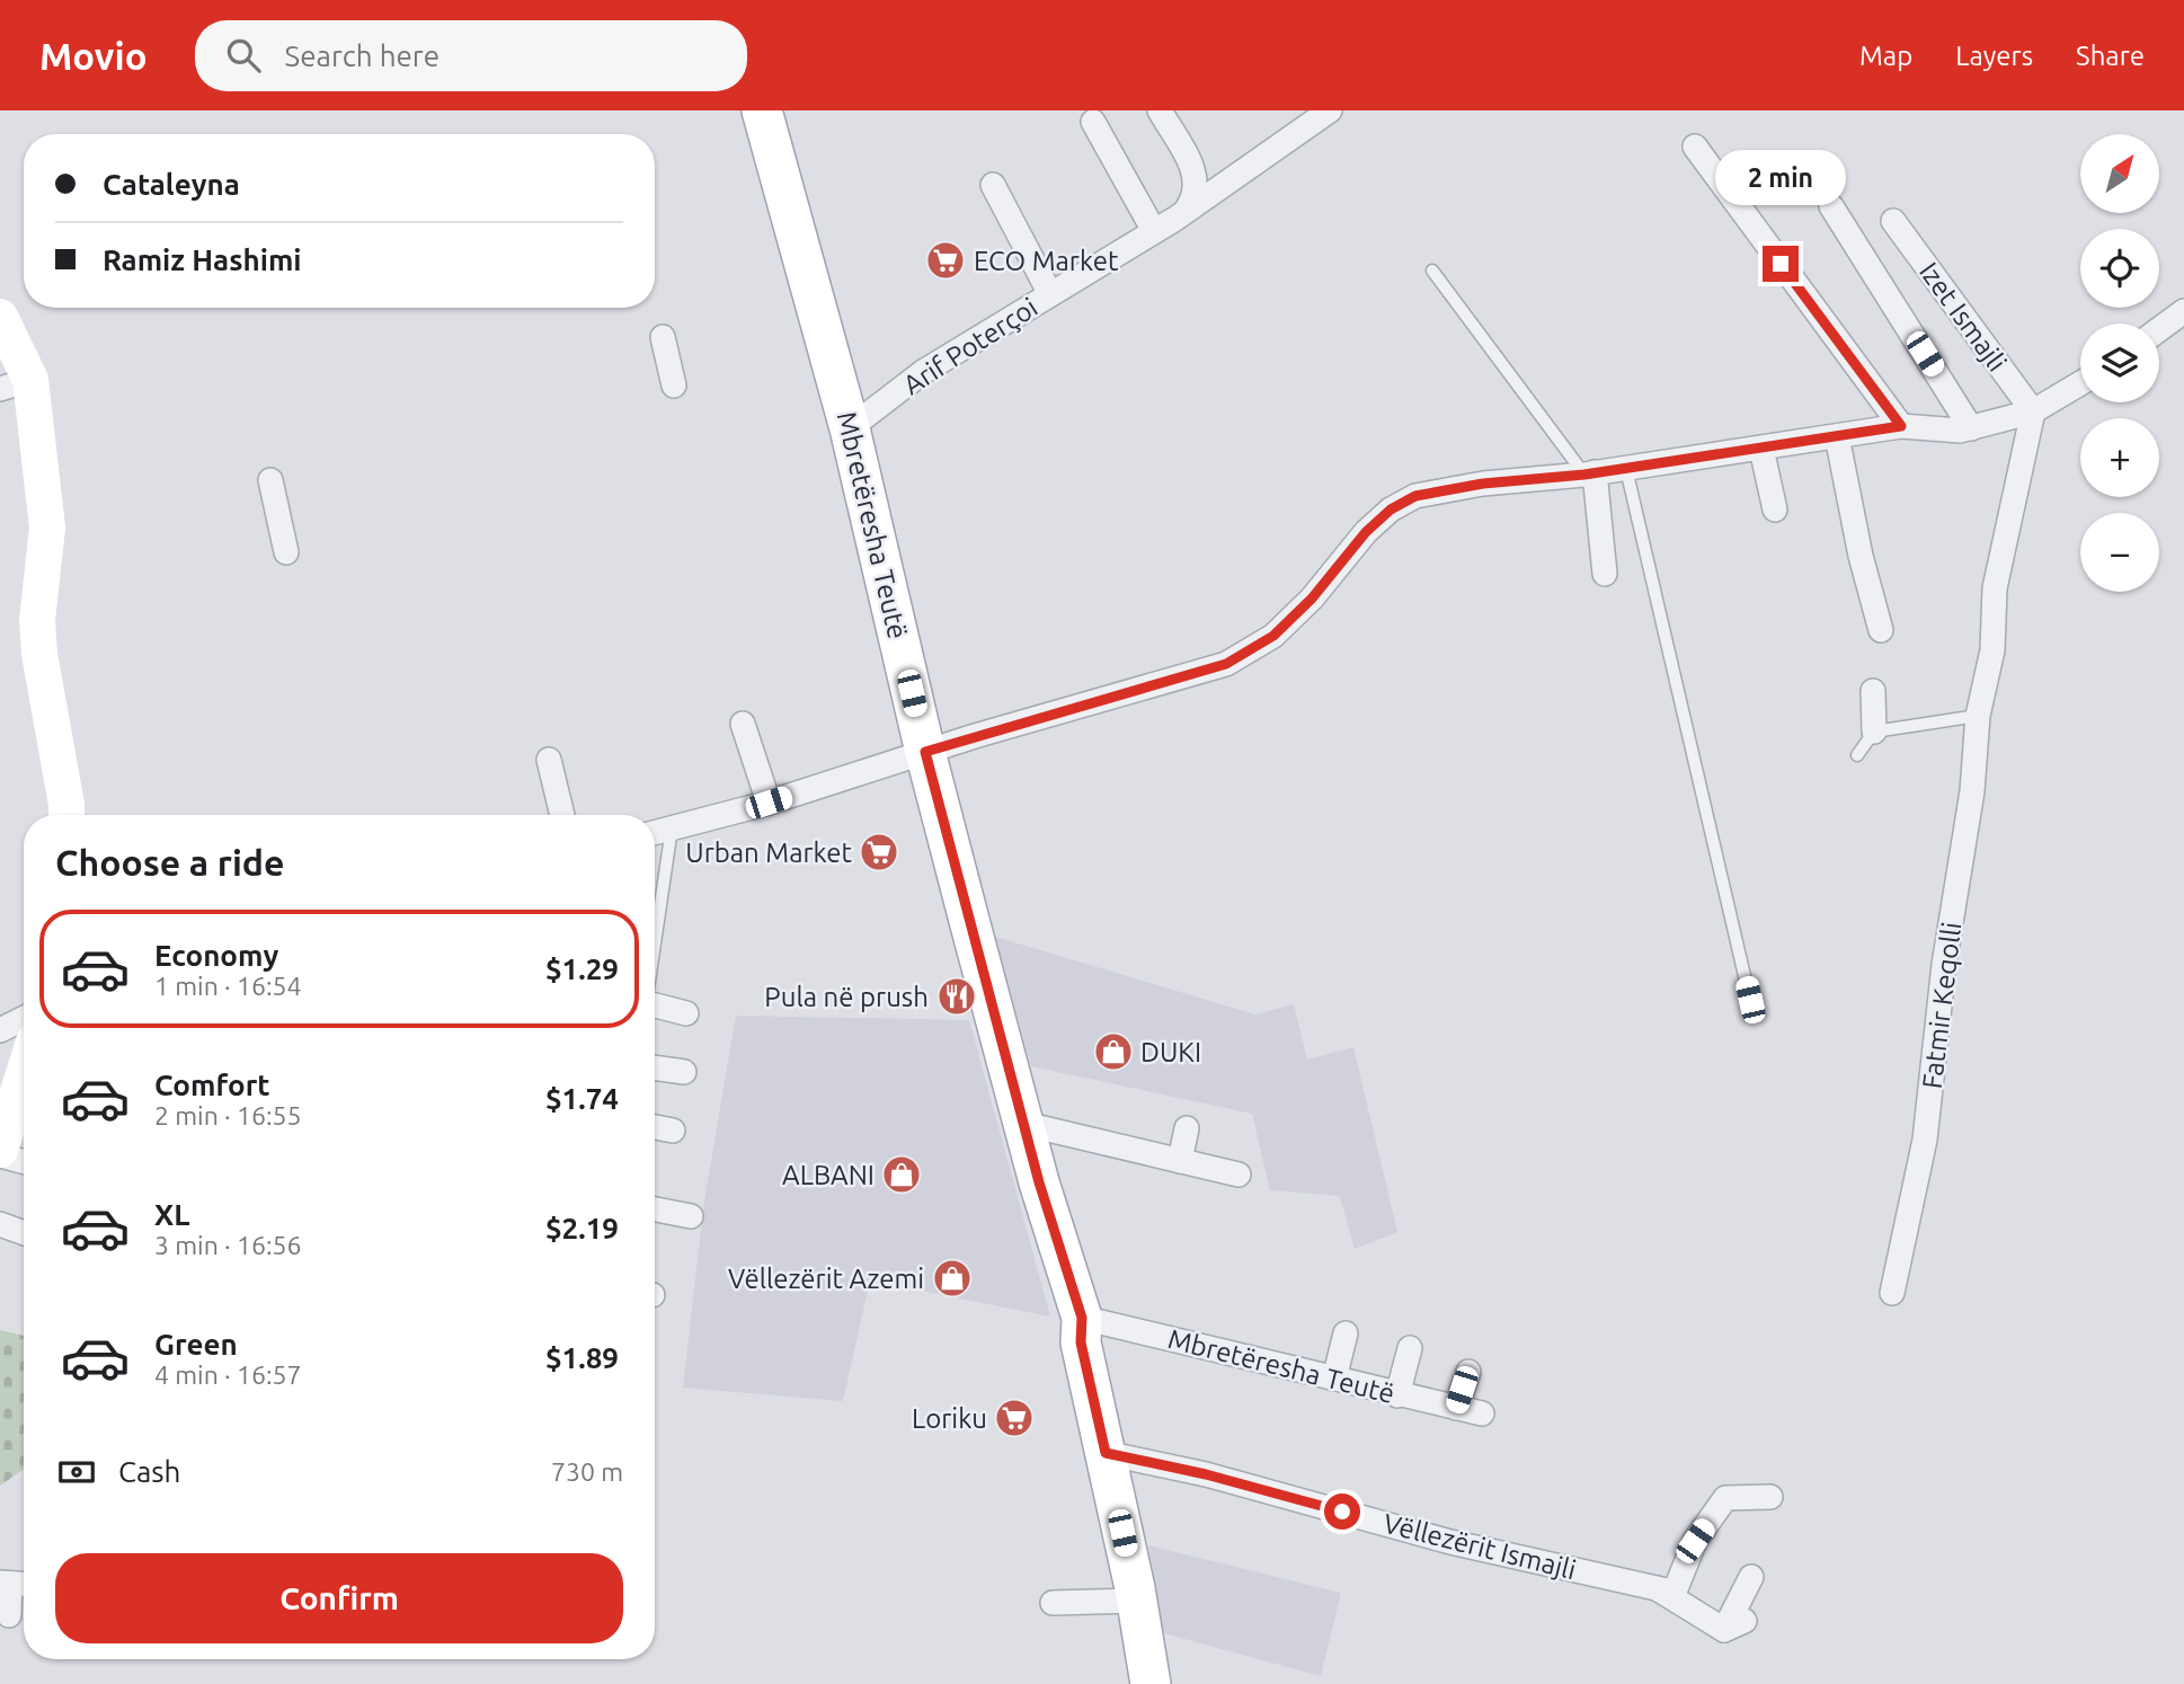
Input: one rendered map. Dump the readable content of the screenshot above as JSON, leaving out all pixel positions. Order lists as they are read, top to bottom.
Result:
{
  "streets": {
    "main road": ["Mbretëresha Teutë"],
    "street": [
      "Izet Ismajli",
      "Arif Poterçoi",
      "Fatmir Keqolli",
      "Vëllezërit Ismajli"
    ]
  },
  "crossings": [
    ["Izet Ismajli", "Fatmir Keqolli"],
    ["Arif Poterçoi", "Mbretëresha Teutë"],
    ["Mbretëresha Teutë", "Vëllezërit Ismajli"]
  ],
  "places": {
    "supermarket": ["ECO Market", "Urban Market", "Loriku"],
    "restaurant": ["Pula në prush"],
    "shop": ["DUKI", "ALBANI", "Vëllezërit Azemi"]
  },
  "north": "top right",
  "page": {
    "header": "Movio",
    "search": "Search here",
    "nav": ["Map", "Layers", "Share"],
    "map_buttons": ["+", "−"],
    "banner": ["Cataleyna", "Ramiz Hashimi"],
    "bubble": "2 min",
    "heading": "Choose a ride",
    "list": [
      {
        "name": "Economy",
        "note": "1 min · 16:54",
        "value": "$1.29"
      },
      {
        "name": "Comfort",
        "note": "2 min · 16:55",
        "value": "$1.74"
      },
      {
        "name": "XL",
        "note": "3 min · 16:56",
        "value": "$2.19"
      },
      {
        "name": "Green",
        "note": "4 min · 16:57",
        "value": "$1.89"
      }
    ],
    "pay": ["Cash", "730 m"],
    "buttons": "Confirm"
  }
}
